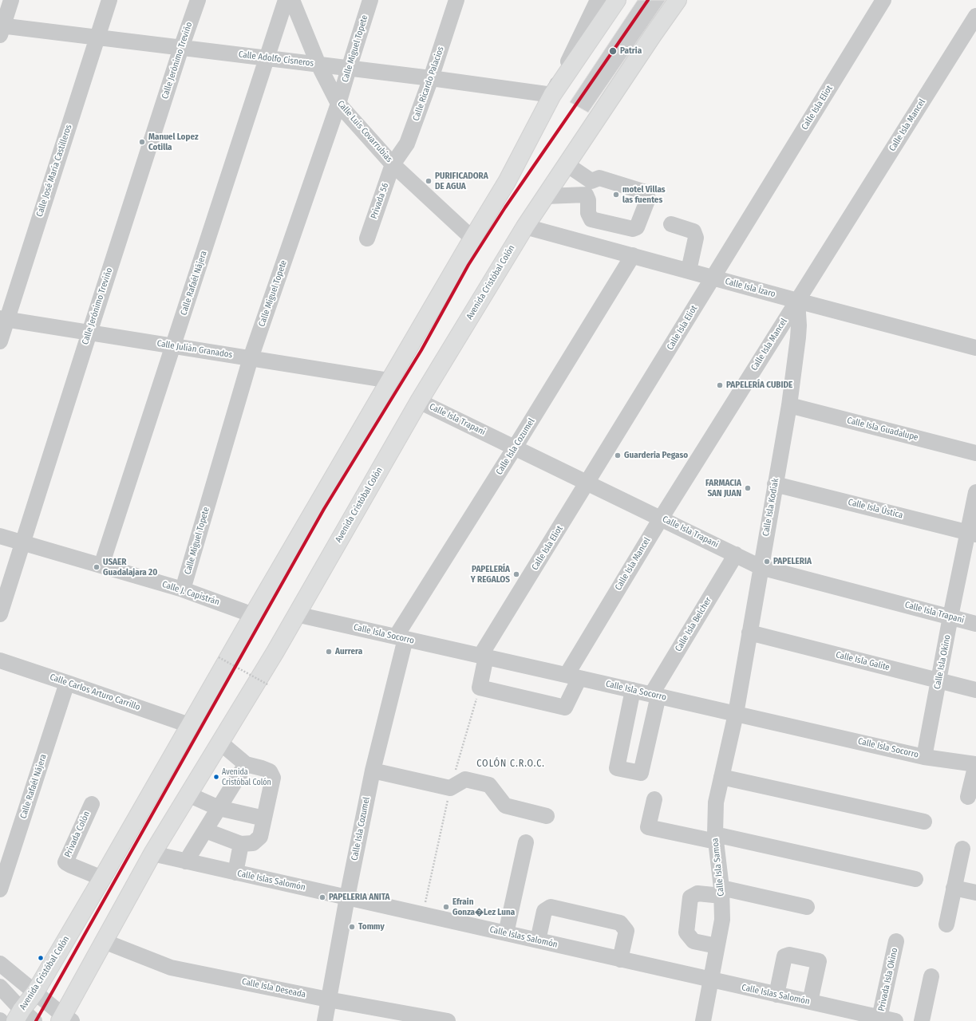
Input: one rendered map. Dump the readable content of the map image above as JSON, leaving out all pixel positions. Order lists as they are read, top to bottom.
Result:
{
  "streets": {
    "main road": ["Avenida Cristóbal Colón"],
    "street": [
      "Calle Miguel Topete",
      "Calle Adolfo Cisneros",
      "Calle Jerónimo Treviño",
      "Calle Ricardo Palacios",
      "Calle Isla Eliot",
      "Calle Isla Mancel",
      "Calle Luis Covarrubias",
      "Calle José María Castilleros",
      "Privada 56",
      "Calle Rafaél Nájera",
      "Calle Isla Ízaro",
      "Calle Julián Granados",
      "Calle Isla Trapani",
      "Calle Isla Guadalupe",
      "Calle Isla Cozumel",
      "Calle Isla Kodiak",
      "Calle Isla Ústica",
      "Calle J. Capistrán",
      "Calle Isla Belcher",
      "Calle Isla Socorro",
      "Calle Isla Galite",
      "Calle Isla Okino",
      "Calle Carlos Arturo Carrillo",
      "Privada Colón",
      "Calle Isla Samoa",
      "Calle Islas Salomón",
      "Privada Isla Okino",
      "Calle Isla Deseada"
    ]
  },
  "crossings": [
    ["Calle Miguel Topete", "Calle Adolfo Cisneros"],
    ["Calle Miguel Topete", "Calle Luis Covarrubias"],
    ["Calle Miguel Topete", "Calle Julián Granados"],
    ["Calle Miguel Topete", "Calle J. Capistrán"],
    ["Calle Adolfo Cisneros", "Calle Jerónimo Treviño"],
    ["Calle Adolfo Cisneros", "Calle Ricardo Palacios"],
    ["Calle Adolfo Cisneros", "Calle Luis Covarrubias"],
    ["Calle Adolfo Cisneros", "Calle José María Castilleros"],
    ["Calle Adolfo Cisneros", "Avenida Cristóbal Colón"],
    ["Calle Adolfo Cisneros", "Calle Rafaél Nájera"],
    ["Calle Jerónimo Treviño", "Calle Julián Granados"],
    ["Calle Jerónimo Treviño", "Calle J. Capistrán"],
    ["Calle Ricardo Palacios", "Calle Luis Covarrubias"],
    ["Calle Ricardo Palacios", "Privada 56"],
    ["Calle Isla Eliot", "Calle Isla Mancel"],
    ["Calle Isla Eliot", "Calle Isla Ízaro"],
    ["Calle Isla Eliot", "Calle Isla Trapani"],
    ["Calle Isla Eliot", "Calle Isla Socorro"],
    ["Calle Isla Mancel", "Calle Isla Ízaro"],
    ["Calle Isla Mancel", "Calle Isla Trapani"],
    ["Calle Isla Mancel", "Calle Isla Kodiak"],
    ["Calle Isla Mancel", "Calle Isla Socorro"],
    ["Calle Luis Covarrubias", "Privada 56"],
    ["Calle Luis Covarrubias", "Avenida Cristóbal Colón"],
    ["Calle José María Castilleros", "Calle Julián Granados"],
    ["Avenida Cristóbal Colón", "Calle Isla Ízaro"],
    ["Avenida Cristóbal Colón", "Calle Julián Granados"],
    ["Avenida Cristóbal Colón", "Calle Isla Trapani"],
    ["Avenida Cristóbal Colón", "Calle J. Capistrán"],
    ["Avenida Cristóbal Colón", "Calle Isla Socorro"],
    ["Avenida Cristóbal Colón", "Calle Carlos Arturo Carrillo"],
    ["Avenida Cristóbal Colón", "Privada Colón"],
    ["Avenida Cristóbal Colón", "Calle Islas Salomón"],
    ["Avenida Cristóbal Colón", "Calle Isla Deseada"],
    ["Calle Rafaél Nájera", "Calle Julián Granados"],
    ["Calle Rafaél Nájera", "Calle J. Capistrán"],
    ["Calle Rafaél Nájera", "Calle Carlos Arturo Carrillo"],
    ["Calle Isla Ízaro", "Calle Isla Cozumel"],
    ["Calle Isla Ízaro", "Calle Isla Kodiak"],
    ["Calle Isla Trapani", "Calle Isla Cozumel"],
    ["Calle Isla Trapani", "Calle Isla Kodiak"],
    ["Calle Isla Trapani", "Calle Isla Belcher"],
    ["Calle Isla Trapani", "Calle Isla Okino"],
    ["Calle Isla Guadalupe", "Calle Isla Kodiak"],
    ["Calle Isla Cozumel", "Calle Isla Socorro"],
    ["Calle Isla Cozumel", "Calle Islas Salomón"],
    ["Calle Isla Cozumel", "Calle Isla Deseada"],
    ["Calle Isla Kodiak", "Calle Isla Ústica"],
    ["Calle Isla Kodiak", "Calle Isla Socorro"],
    ["Calle Isla Kodiak", "Calle Isla Galite"],
    ["Calle Isla Kodiak", "Calle Isla Samoa"],
    ["Calle Isla Ústica", "Calle Isla Okino"],
    ["Calle Isla Belcher", "Calle Isla Socorro"],
    ["Calle Isla Socorro", "Calle Isla Okino"],
    ["Calle Isla Socorro", "Calle Isla Samoa"],
    ["Calle Isla Galite", "Calle Isla Okino"],
    ["Calle Isla Samoa", "Calle Islas Salomón"],
    ["Calle Islas Salomón", "Privada Isla Okino"]
  ],
  "districts": ["COLÓN C.R.O.C."],
  "places": [
    "Patria",
    "Manuel Lopez Cotilla",
    "PURIFICADORA DE AGUA",
    "motel Villas las fuentes",
    "PAPELERÍA CUBIDE",
    "Guarderia Pegaso",
    "FARMACIA SAN JUAN",
    "PAPELERIA",
    "USAER Guadalajara 20",
    "PAPELERÍA Y REGALOS",
    "Aurrera",
    "Avenida Cristóbal Colón",
    "PAPELERIA ANITA",
    "Efrain Gonza�Lez Luna",
    "Tommy"
  ]
}
